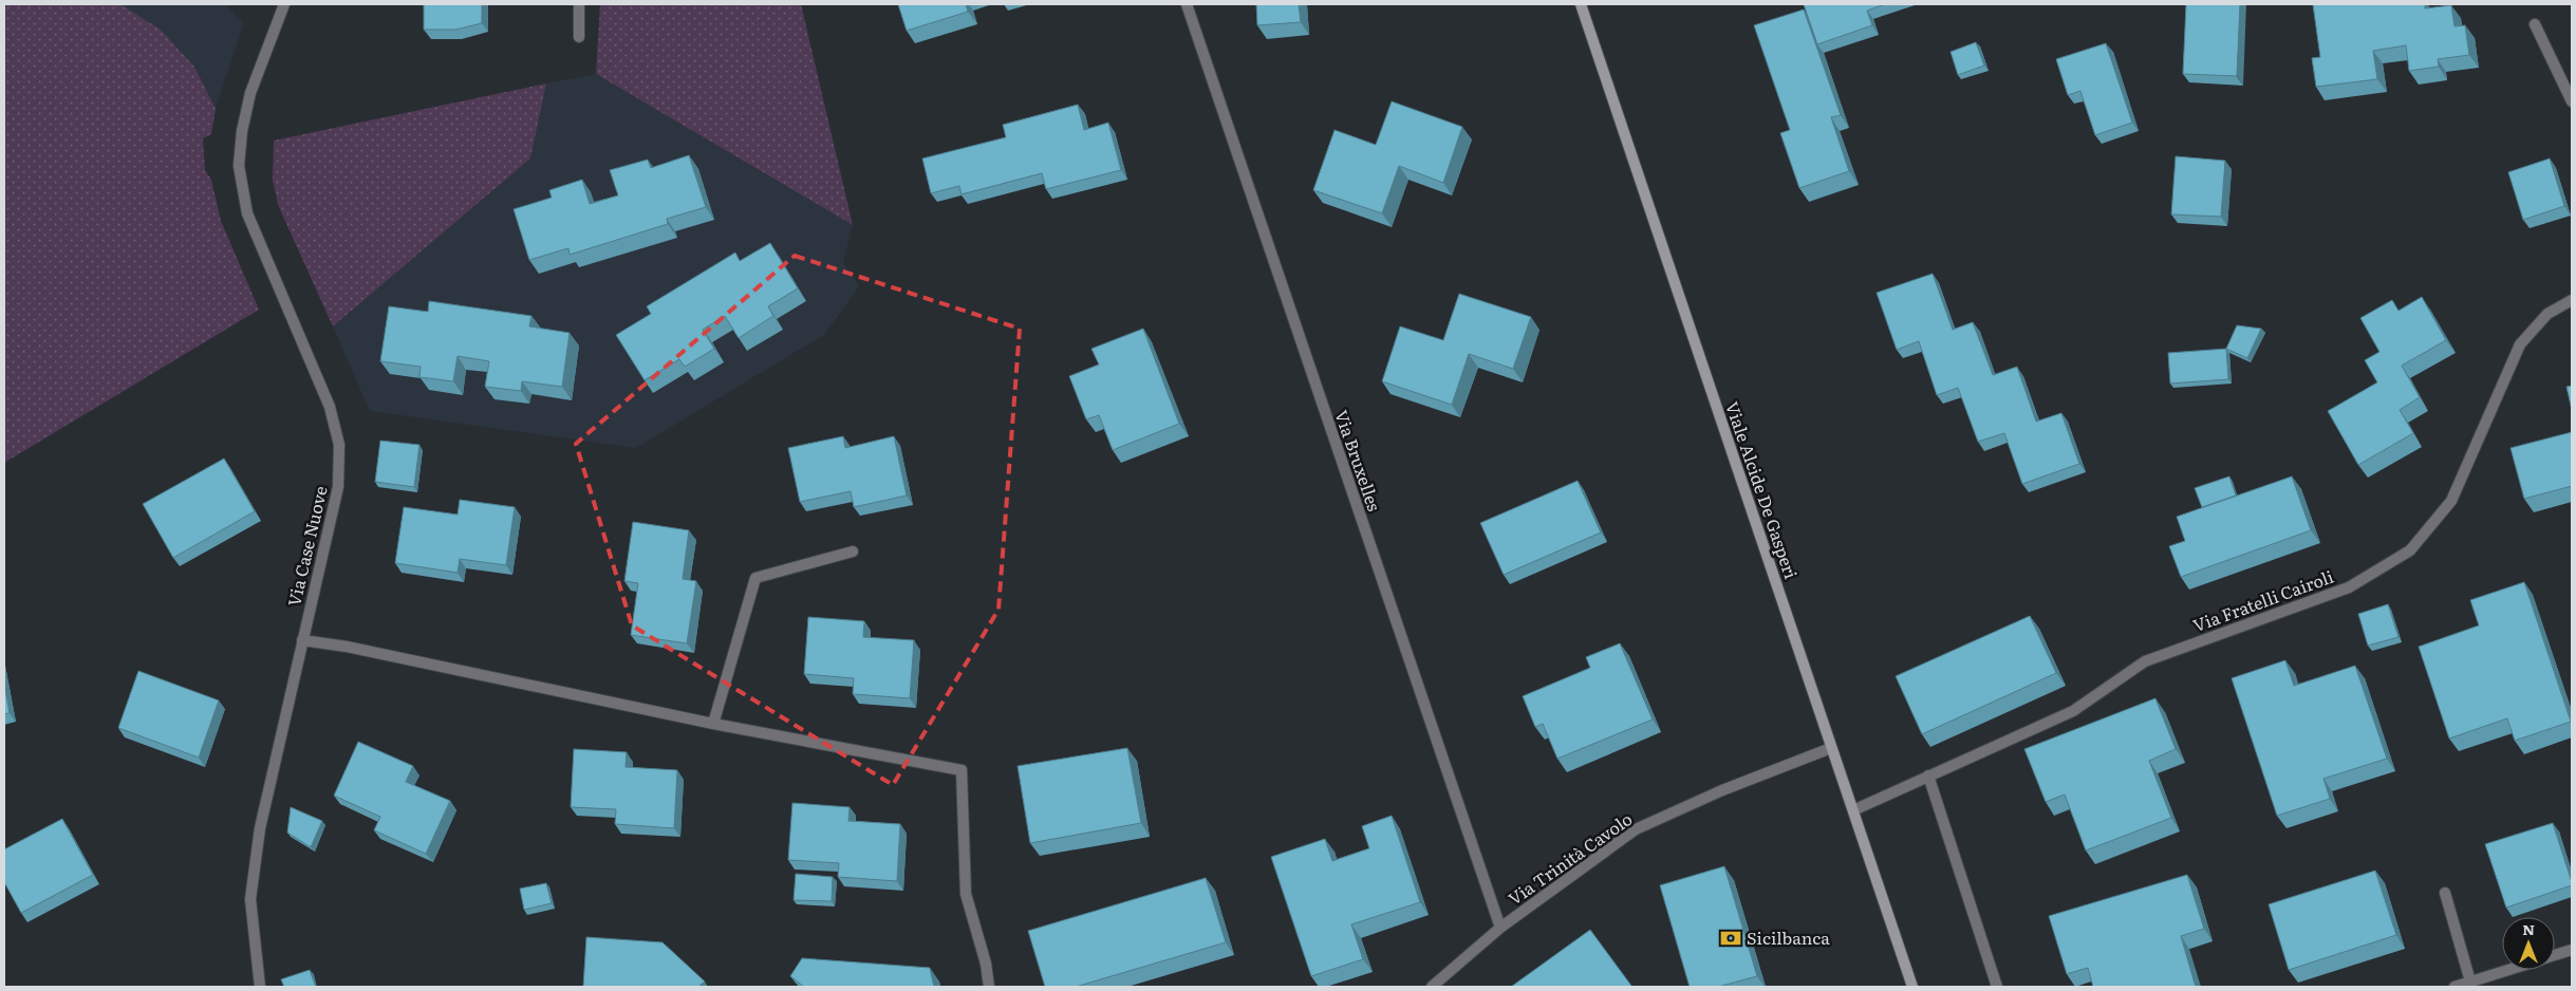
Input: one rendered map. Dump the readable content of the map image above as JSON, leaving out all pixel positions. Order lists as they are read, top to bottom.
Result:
{
  "streets": {
    "main road": ["Viale Alcide De Gasperi"],
    "street": [
      "Via Bruxelles",
      "Via Case Nuove",
      "Via Fratelli Cairoli",
      "Via Trinità Cavolo"
    ]
  },
  "crossings": [
    ["Via Bruxelles", "Via Trinità Cavolo"],
    ["Viale Alcide De Gasperi", "Via Fratelli Cairoli"],
    ["Viale Alcide De Gasperi", "Via Trinità Cavolo"]
  ],
  "places": {
    "bank": ["Sicilbanca"]
  },
  "north": "top"
}
